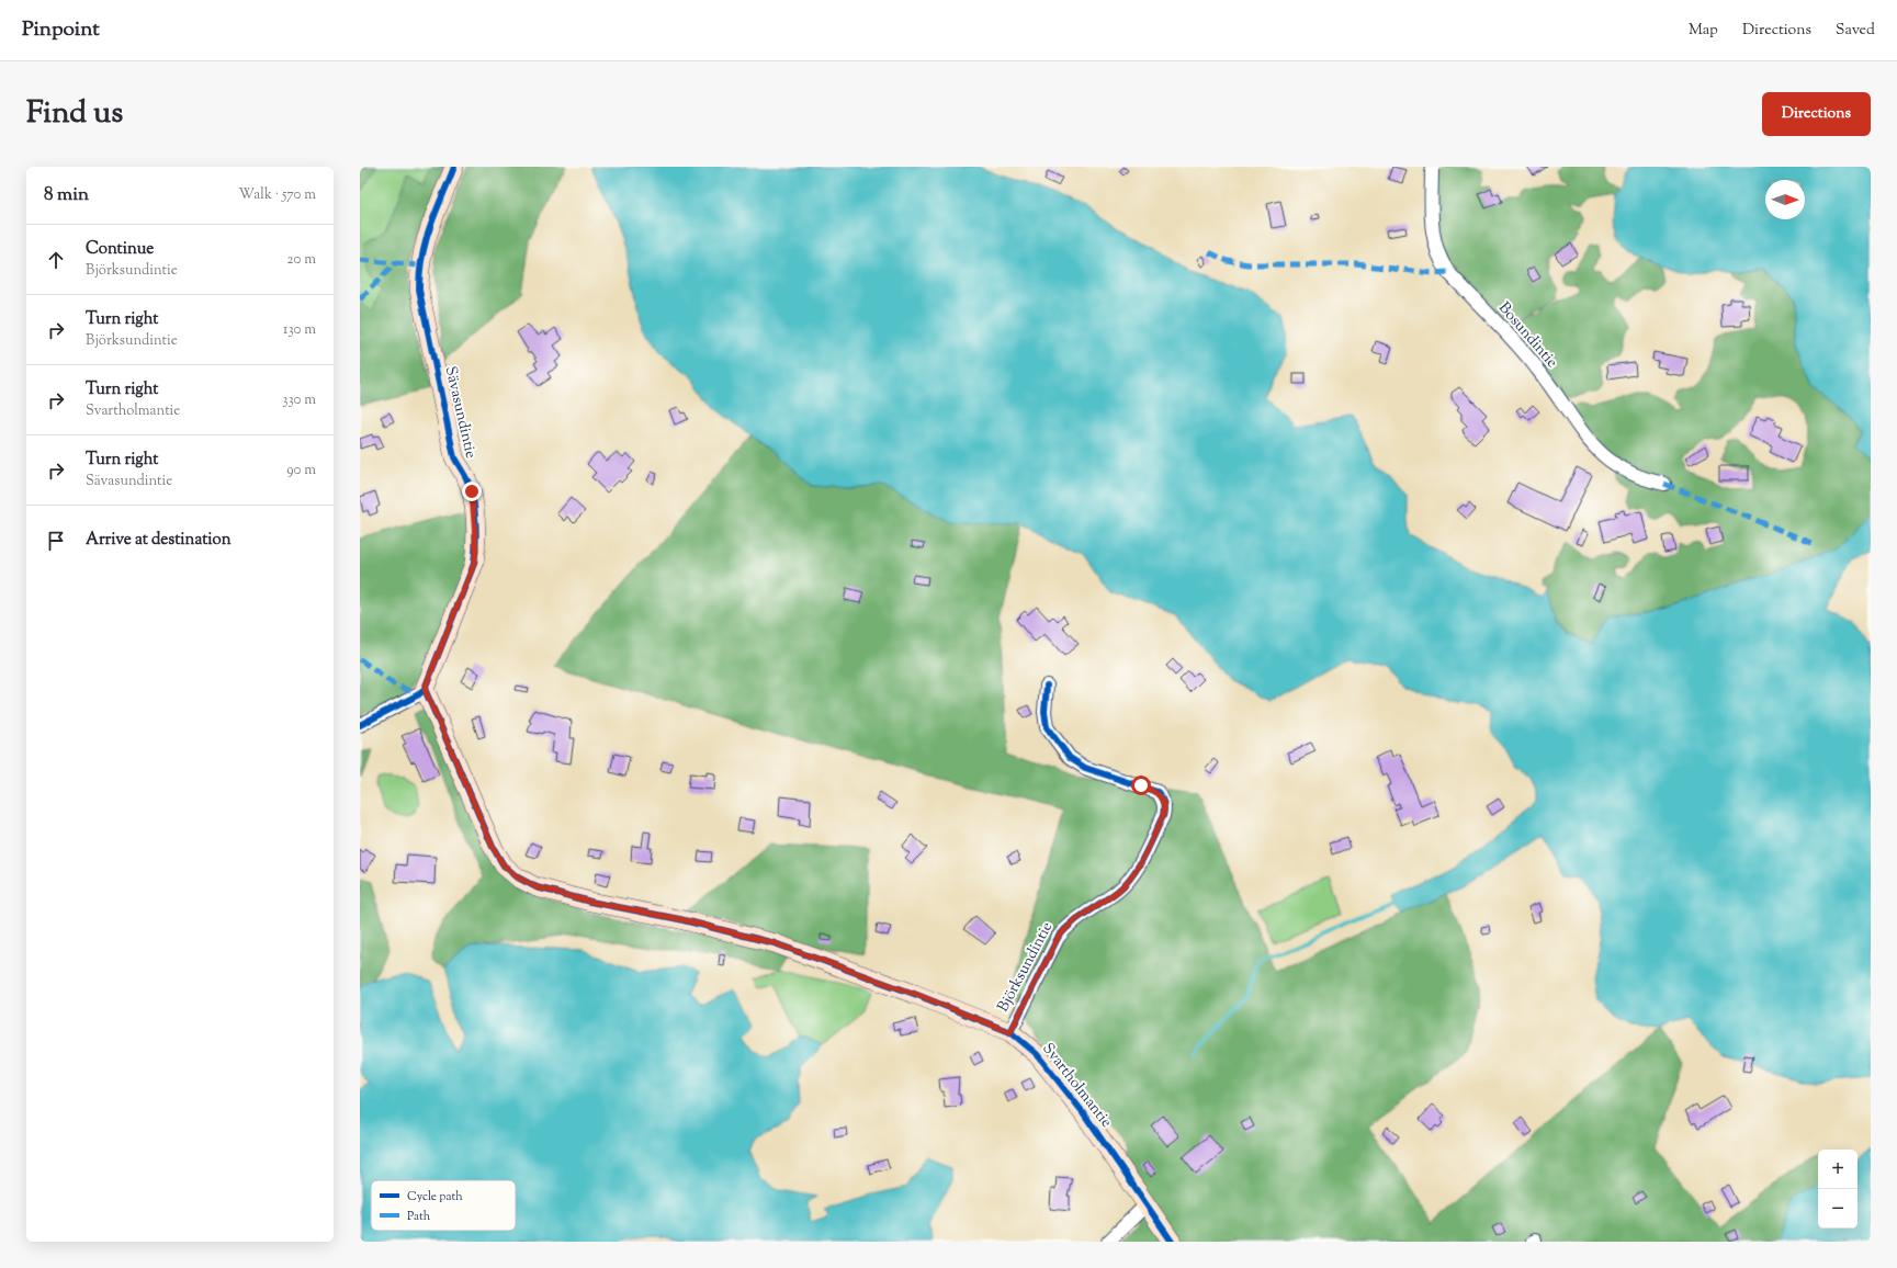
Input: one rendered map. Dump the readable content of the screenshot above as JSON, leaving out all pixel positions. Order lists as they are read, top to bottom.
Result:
{
  "streets": {
    "street": [
      "Bosundintie",
      "Sävasundintie",
      "Björksundintie",
      "Svartholmantie"
    ]
  },
  "crossings": [
    ["Sävasundintie", "Svartholmantie"],
    ["Björksundintie", "Svartholmantie"]
  ],
  "legend": ["Cycle path", "Path"],
  "north": "right",
  "page": {
    "header": "Pinpoint",
    "nav": ["Map", "Directions", "Saved"],
    "title": "Find us",
    "buttons": "Directions",
    "heading": ["8 min", "Walk · 570 m"],
    "list": [
      ["Continue", "Björksundintie", "20 m"],
      ["Turn right", "Björksundintie", "130 m"],
      ["Turn right", "Svartholmantie", "330 m"],
      ["Turn right", "Sävasundintie", "90 m"],
      "Arrive at destination"
    ],
    "map_buttons": ["+", "−"]
  }
}
